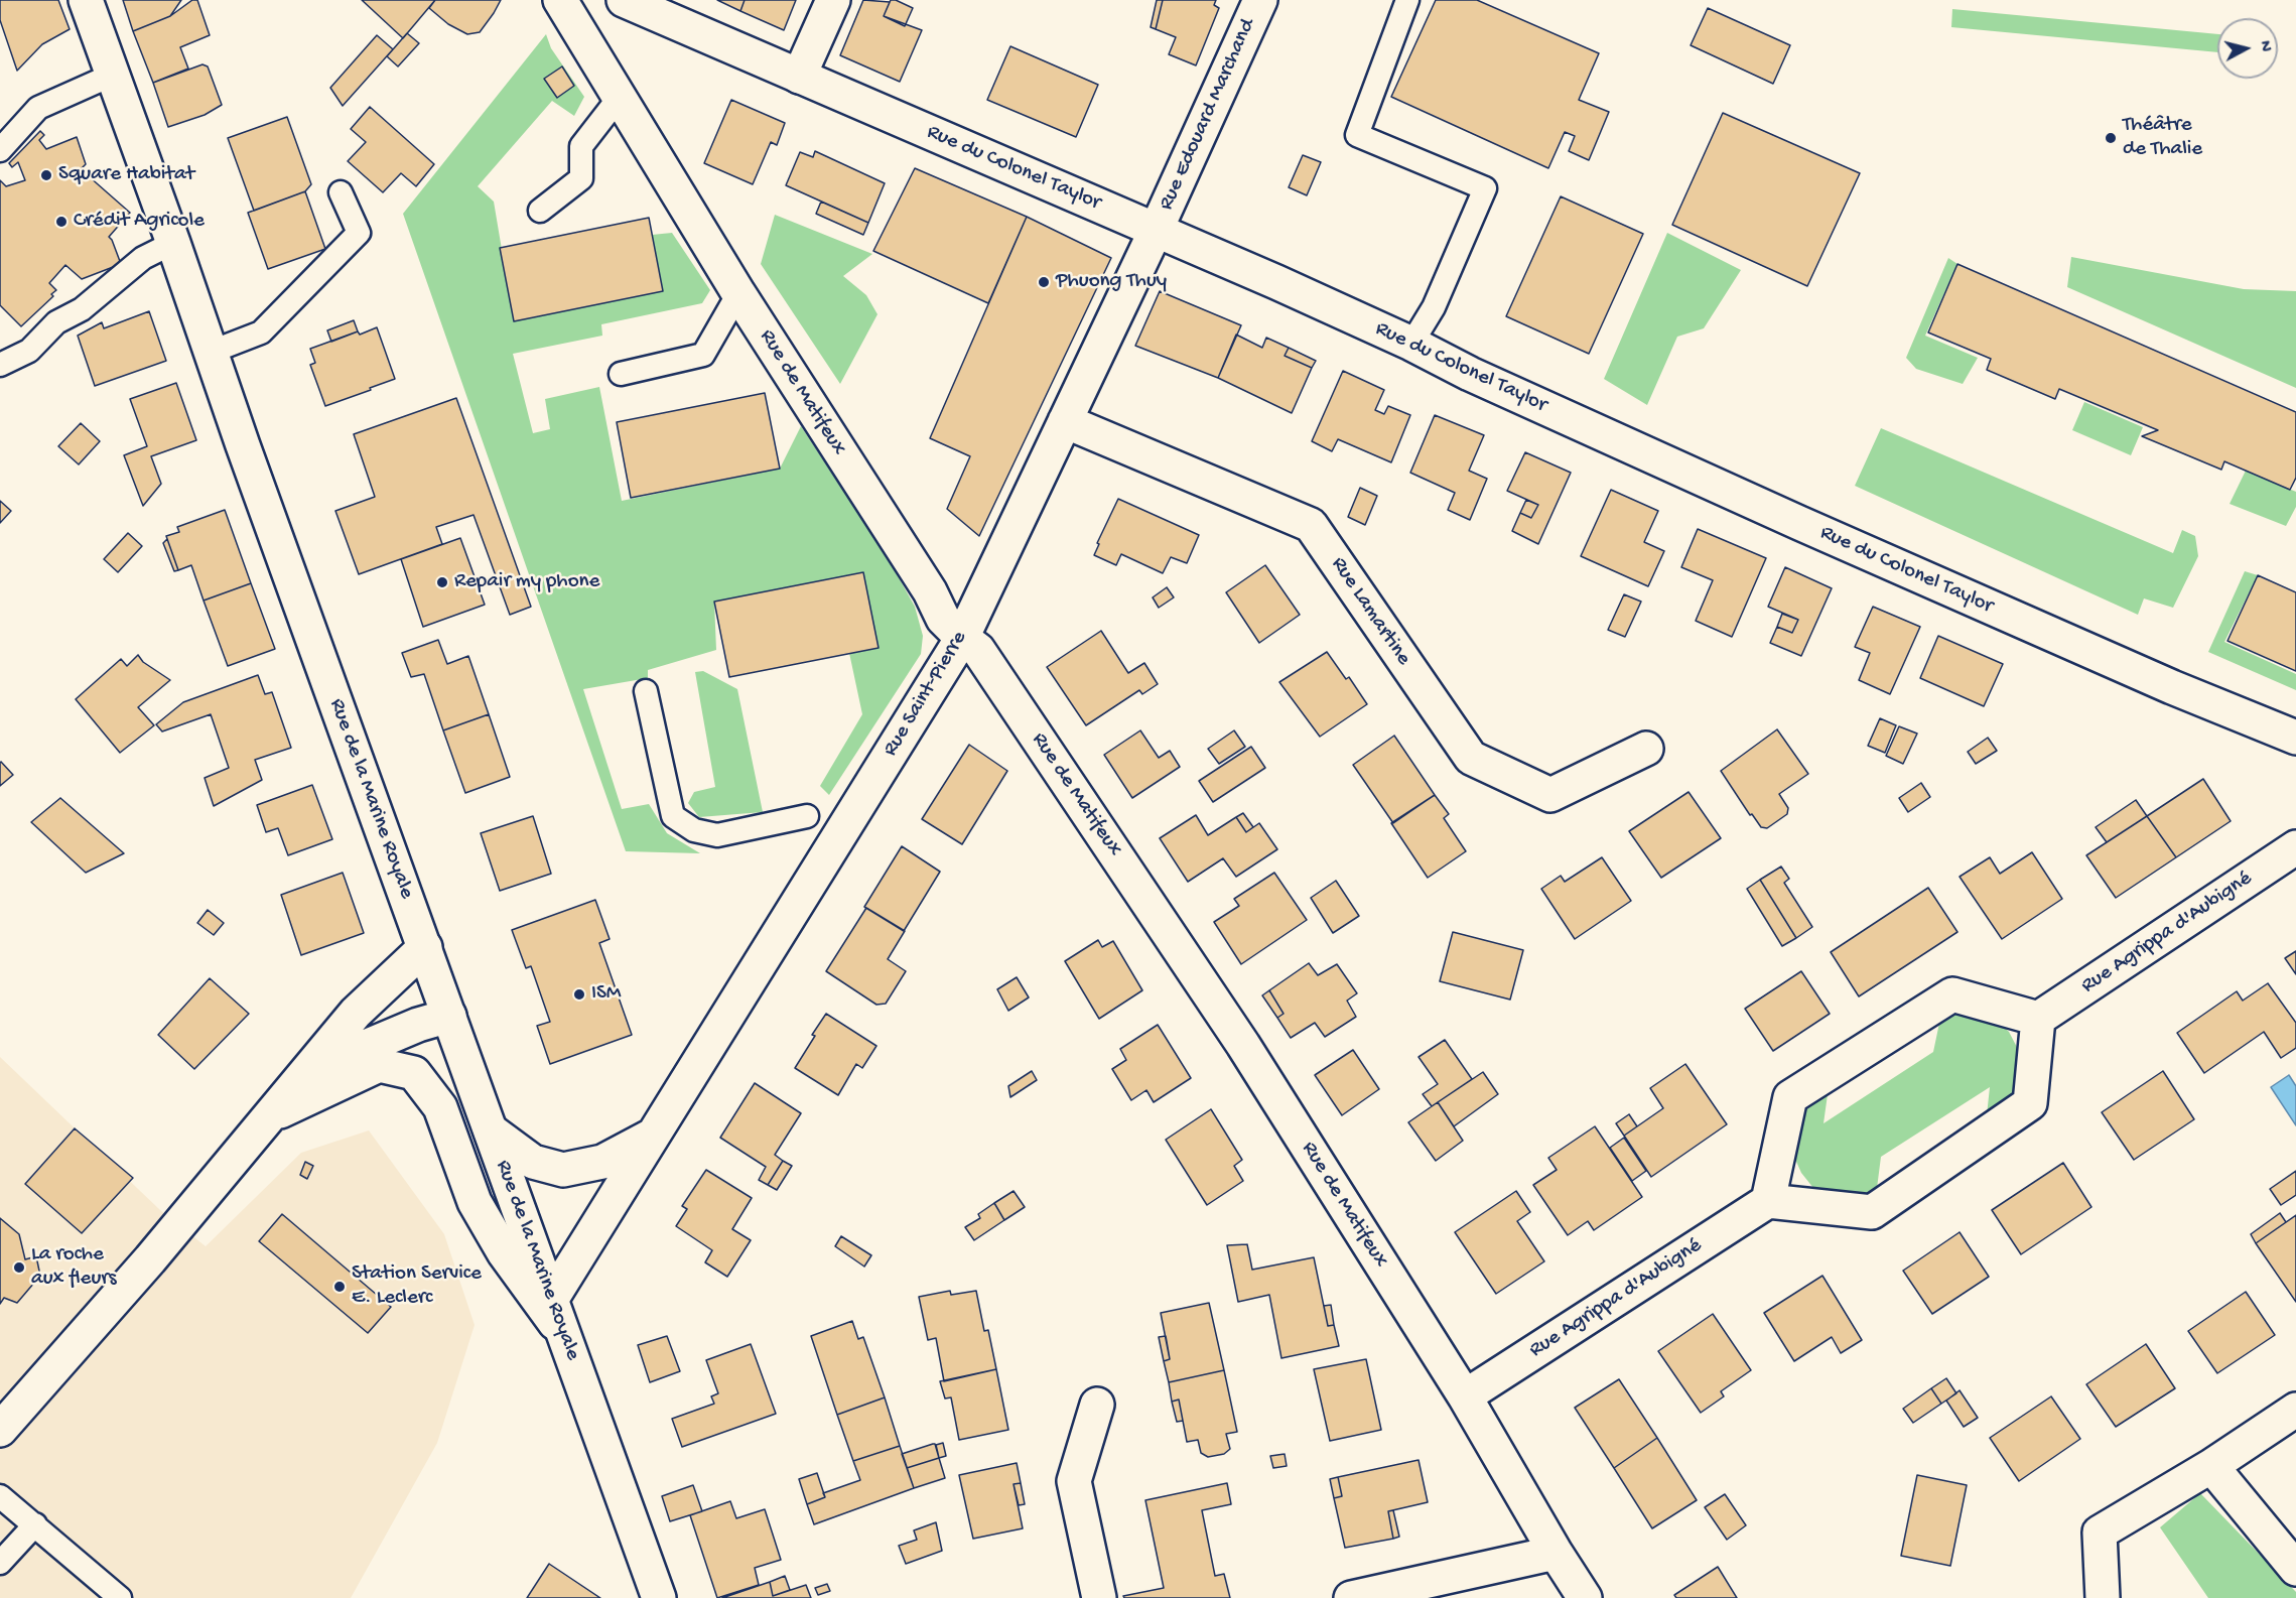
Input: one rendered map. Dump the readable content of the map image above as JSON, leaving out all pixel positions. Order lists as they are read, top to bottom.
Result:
{
  "streets": {
    "street": [
      "Rue Edouard Marchand",
      "Rue du Colonel Taylor",
      "Rue de Matifeux",
      "Rue Lamartine",
      "Rue Saint-Pierre",
      "Rue de la Marine Royale",
      "Rue Agrippa d'Aubigné"
    ]
  },
  "crossings": [
    ["Rue Edouard Marchand", "Rue du Colonel Taylor"],
    ["Rue Edouard Marchand", "Rue Saint-Pierre"],
    ["Rue du Colonel Taylor", "Rue Saint-Pierre"],
    ["Rue de Matifeux", "Rue Saint-Pierre"],
    ["Rue de Matifeux", "Rue Agrippa d'Aubigné"],
    ["Rue Lamartine", "Rue Saint-Pierre"],
    ["Rue Saint-Pierre", "Rue de la Marine Royale"]
  ],
  "places": [
    "Théâtre de Thalie",
    "Square Habitat",
    "Crédit Agricole",
    "Phuong Thuy",
    "Repair my phone",
    "ISM",
    "La roche aux fleurs",
    "Station Service E. Leclerc"
  ],
  "north": "right"
}
